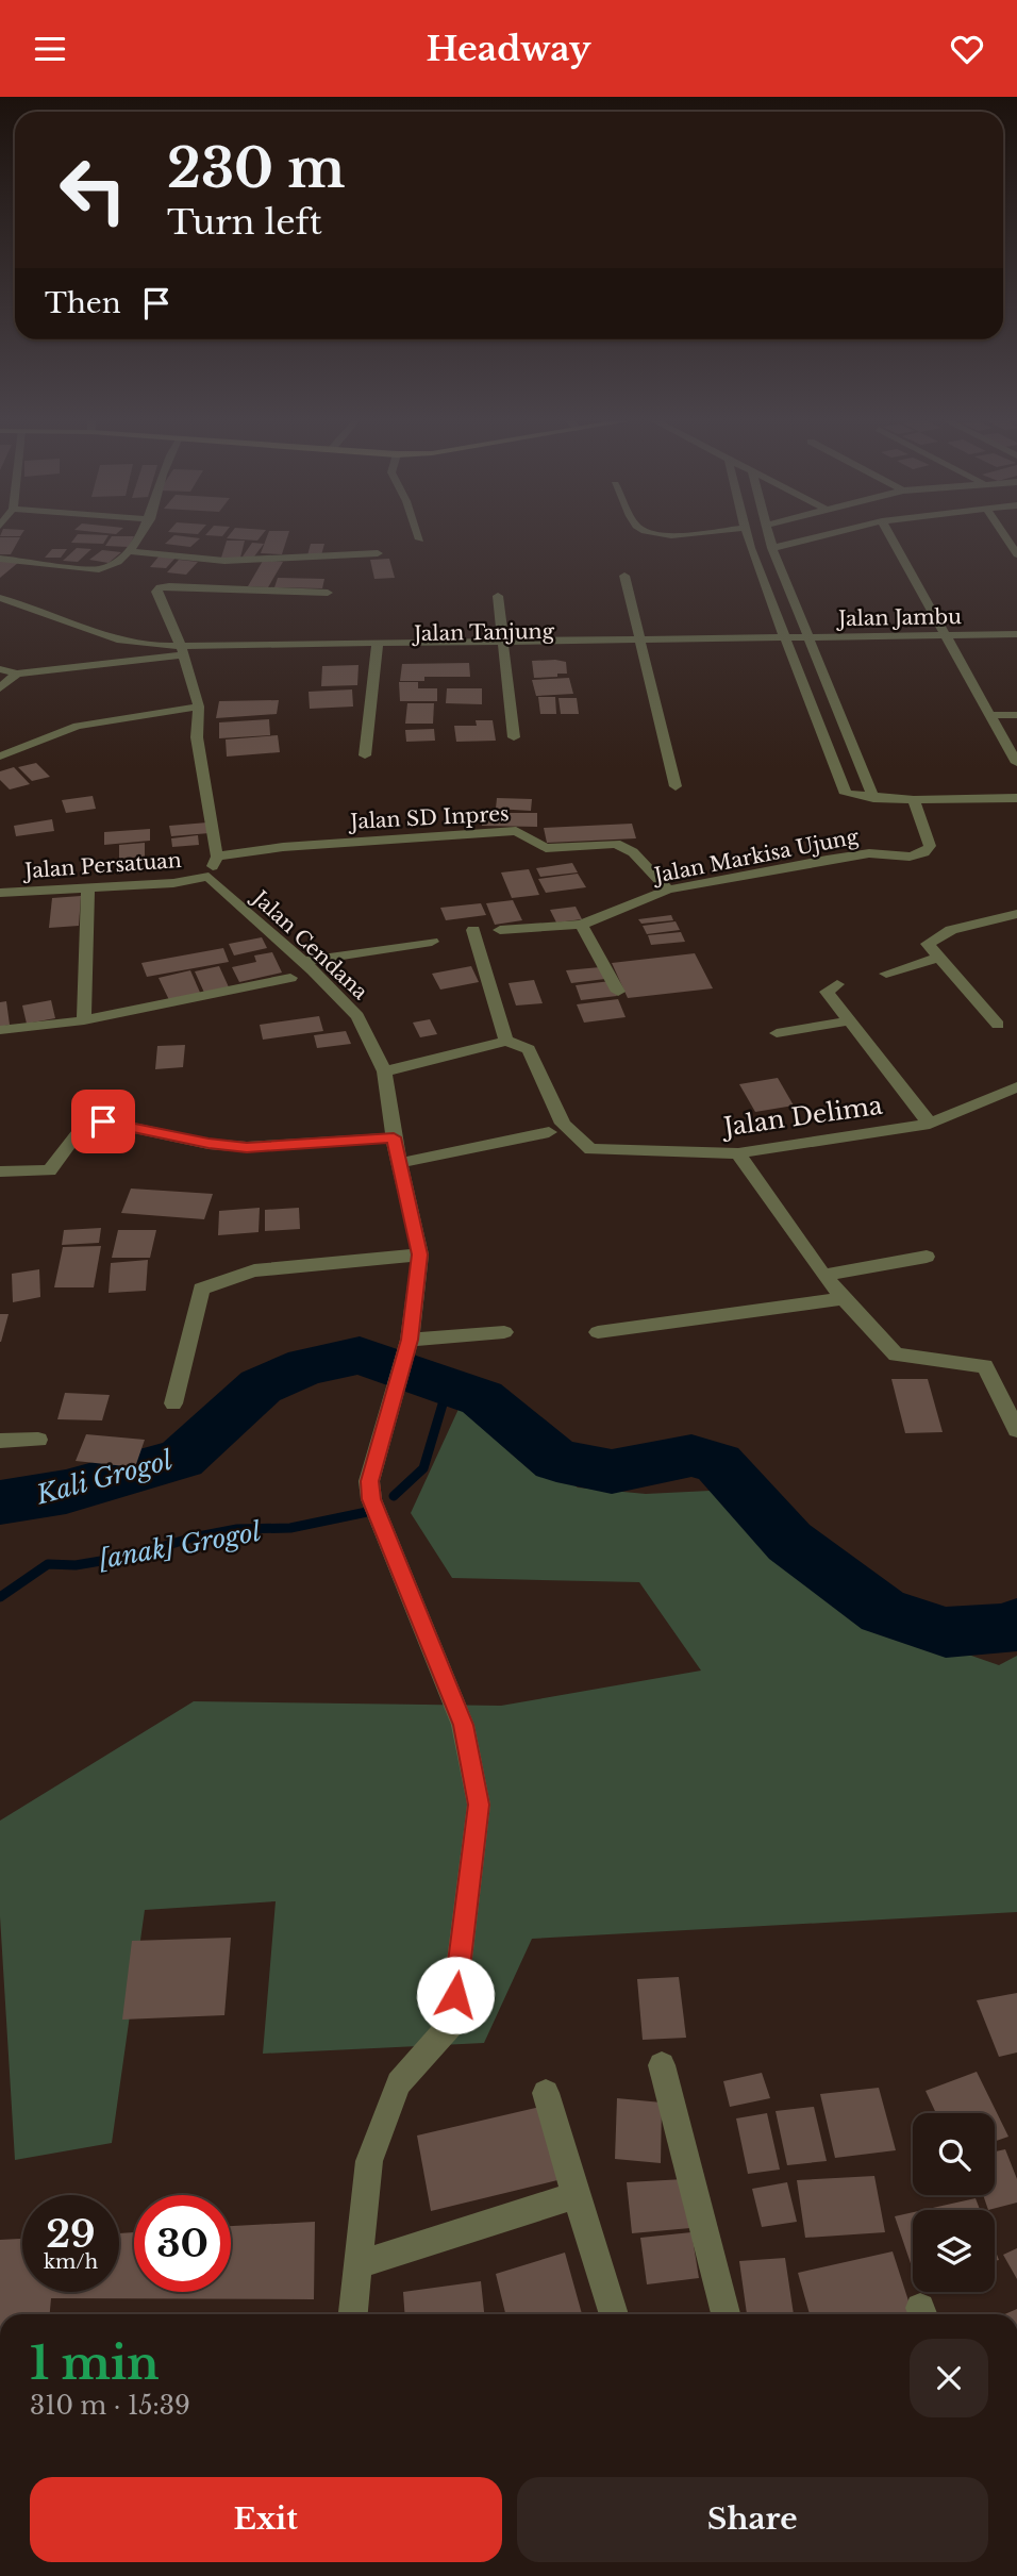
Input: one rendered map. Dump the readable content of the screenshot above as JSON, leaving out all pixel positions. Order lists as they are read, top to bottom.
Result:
{
  "streets": {
    "street": [
      "Jalan Jambu",
      "Jalan Tanjung",
      "Jalan SD Inpres",
      "Jalan Markisa Ujung",
      "Jalan Persatuan",
      "Jalan Cendana",
      "Jalan Delima"
    ]
  },
  "crossings": [
    ["Jalan Jambu", "Jalan Tanjung"],
    ["Jalan SD Inpres", "Jalan Markisa Ujung"],
    ["Jalan Persatuan", "Jalan Cendana"]
  ],
  "water": ["Kali Grogol", "[anak] Grogol"],
  "page": {
    "header": "Headway",
    "turn": ["230 m", "Turn left"],
    "then": "Then",
    "speed": "29 km/h",
    "limit": "30",
    "heading": ["1 min", "310 m · 15:39"],
    "buttons": ["Exit", "Share"]
  }
}
